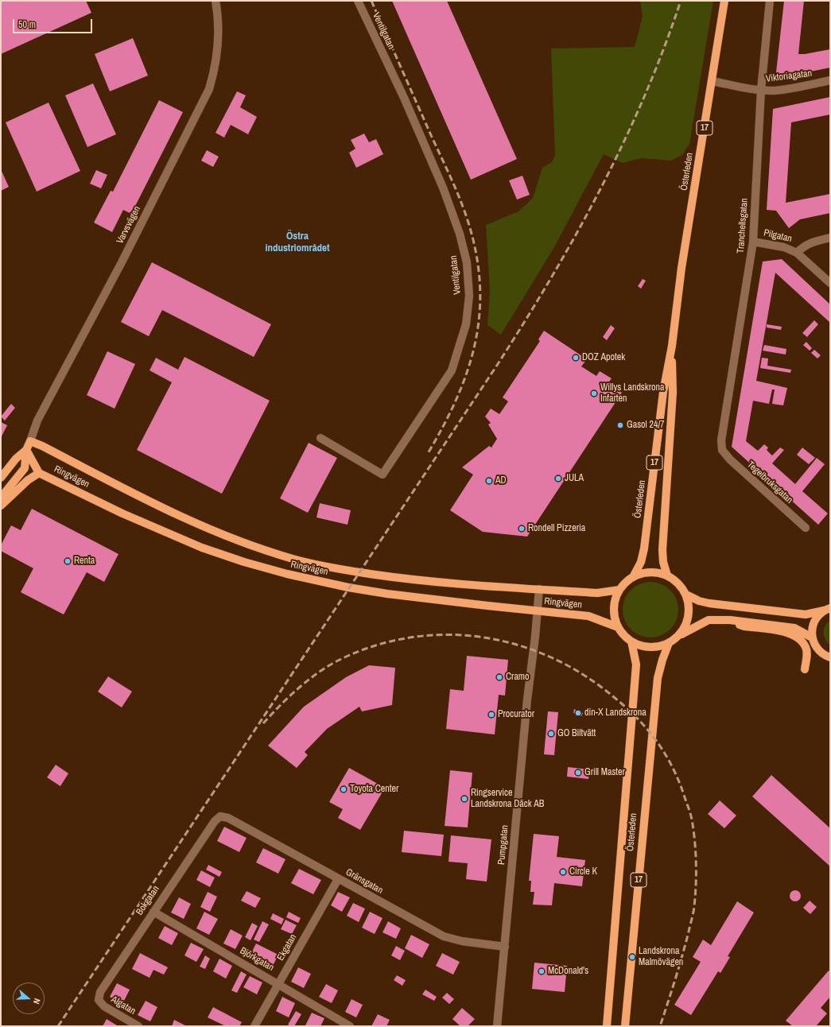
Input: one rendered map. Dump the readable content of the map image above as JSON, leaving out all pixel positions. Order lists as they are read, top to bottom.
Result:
{
  "streets": {
    "main road": [
      "17",
      "Österleden",
      "Varvsvägen",
      "Ringvägen"
    ],
    "street": [
      "Ventilgatan",
      "Viktoriagatan",
      "Tranchellsgatan",
      "Pilgatan",
      "Tegelbruksgatan",
      "Pumpgatan",
      "Gränsgatan",
      "Bokgatan",
      "Ekgatan",
      "Björkgatan",
      "Algatan"
    ]
  },
  "crossings": [
    ["Viktoriagatan", "Österleden"],
    ["Viktoriagatan", "Tranchellsgatan"],
    ["17", "Österleden"],
    ["17", "Ringvägen"],
    ["Österleden", "Ringvägen"],
    ["Varvsvägen", "Ringvägen"],
    ["Tranchellsgatan", "Pilgatan"],
    ["Tranchellsgatan", "Tegelbruksgatan"],
    ["Ringvägen", "Pumpgatan"],
    ["Pumpgatan", "Gränsgatan"],
    ["Gränsgatan", "Bokgatan"],
    ["Gränsgatan", "Ekgatan"],
    ["Bokgatan", "Björkgatan"],
    ["Bokgatan", "Algatan"],
    ["Ekgatan", "Björkgatan"]
  ],
  "districts": ["Östra industriområdet"],
  "places": [
    "DOZ Apotek",
    "Willys Landskrona Infarten",
    "Gasol 24/7",
    "JULA",
    "AD",
    "Rondell Pizzeria",
    "Renta",
    "Cramo",
    "din-X Landskrona",
    "Procurator",
    "GO Biltvätt",
    "Grill Master",
    "Toyota Center",
    "Ringservice Landskrona Däck AB",
    "Circle K",
    "Landskrona Malmövägen",
    "McDonald's"
  ],
  "scale_bar": "50 m",
  "north": "right"
}
